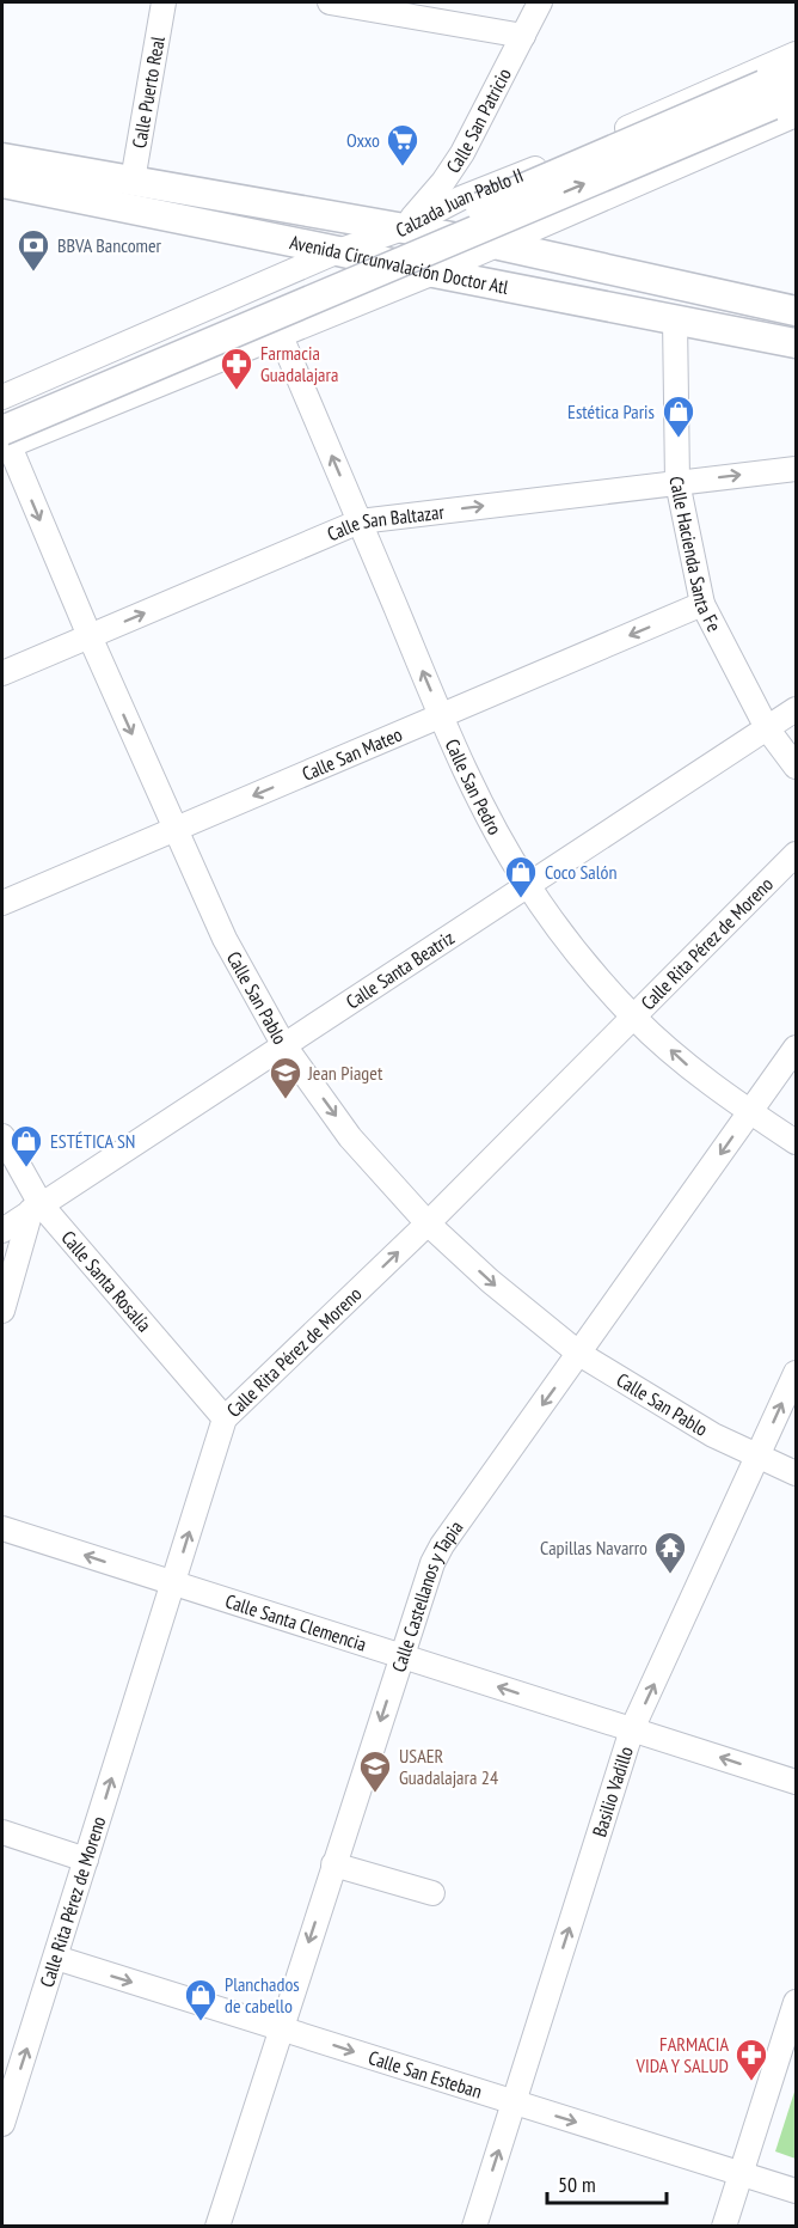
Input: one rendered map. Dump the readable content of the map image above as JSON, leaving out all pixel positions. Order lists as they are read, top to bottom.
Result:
{
  "streets": {
    "main road": ["Calzada Juan Pablo II", "Avenida Circunvalación Doctor Atl"],
    "street": [
      "Calle Puerto Real",
      "Calle San Patricio",
      "Calle San Baltazar",
      "Calle Hacienda Santa Fe",
      "Calle San Mateo",
      "Calle San Pedro",
      "Calle Rita Pérez de Moreno",
      "Calle Santa Beatriz",
      "Calle San Pablo",
      "Calle Santa Rosalía",
      "Calle Castellanos y Tapia",
      "Calle Santa Clemencia",
      "Basilio Vadillo",
      "Calle San Esteban"
    ]
  },
  "crossings": [
    ["Calle Puerto Real", "Avenida Circunvalación Doctor Atl"],
    ["Calle San Patricio", "Calzada Juan Pablo II"],
    ["Calle San Patricio", "Avenida Circunvalación Doctor Atl"],
    ["Calzada Juan Pablo II", "Avenida Circunvalación Doctor Atl"],
    ["Calzada Juan Pablo II", "Calle San Pedro"],
    ["Calzada Juan Pablo II", "Calle San Pablo"],
    ["Avenida Circunvalación Doctor Atl", "Calle Hacienda Santa Fe"],
    ["Calle San Baltazar", "Calle Hacienda Santa Fe"],
    ["Calle San Baltazar", "Calle San Pedro"],
    ["Calle San Baltazar", "Calle San Pablo"],
    ["Calle Hacienda Santa Fe", "Calle San Mateo"],
    ["Calle Hacienda Santa Fe", "Calle Santa Beatriz"],
    ["Calle San Mateo", "Calle San Pedro"],
    ["Calle San Mateo", "Calle San Pablo"],
    ["Calle San Pedro", "Calle Rita Pérez de Moreno"],
    ["Calle San Pedro", "Calle Santa Beatriz"],
    ["Calle San Pedro", "Calle Castellanos y Tapia"],
    ["Calle Rita Pérez de Moreno", "Calle San Pablo"],
    ["Calle Rita Pérez de Moreno", "Calle Santa Rosalía"],
    ["Calle Rita Pérez de Moreno", "Calle Santa Clemencia"],
    ["Calle Rita Pérez de Moreno", "Calle San Esteban"],
    ["Calle Santa Beatriz", "Calle San Pablo"],
    ["Calle Santa Beatriz", "Calle Santa Rosalía"],
    ["Calle San Pablo", "Calle Castellanos y Tapia"],
    ["Calle San Pablo", "Basilio Vadillo"],
    ["Calle Castellanos y Tapia", "Calle Santa Clemencia"],
    ["Calle Castellanos y Tapia", "Calle San Esteban"],
    ["Calle Santa Clemencia", "Basilio Vadillo"],
    ["Basilio Vadillo", "Calle San Esteban"]
  ],
  "one_way": [
    "Calle San Baltazar",
    "Calle San Mateo",
    "Calle San Pedro",
    "Calle Rita Pérez de Moreno",
    "Calle San Pablo",
    "Calle Castellanos y Tapia",
    "Calle Santa Clemencia",
    "Basilio Vadillo",
    "Calle San Esteban"
  ],
  "places": {
    "supermarket": ["Oxxo"],
    "bank": ["BBVA Bancomer"],
    "pharmacy": ["Farmacia Guadalajara", "FARMACIA VIDA Y SALUD"],
    "shop": [
      "Estética Paris",
      "Coco Salón",
      "ESTÉTICA SN",
      "Planchados de cabello"
    ],
    "school or university": ["Jean Piaget", "USAER Guadalajara 24"],
    "temple": ["Capillas Navarro"]
  },
  "scale_bar": "50 m"
}
